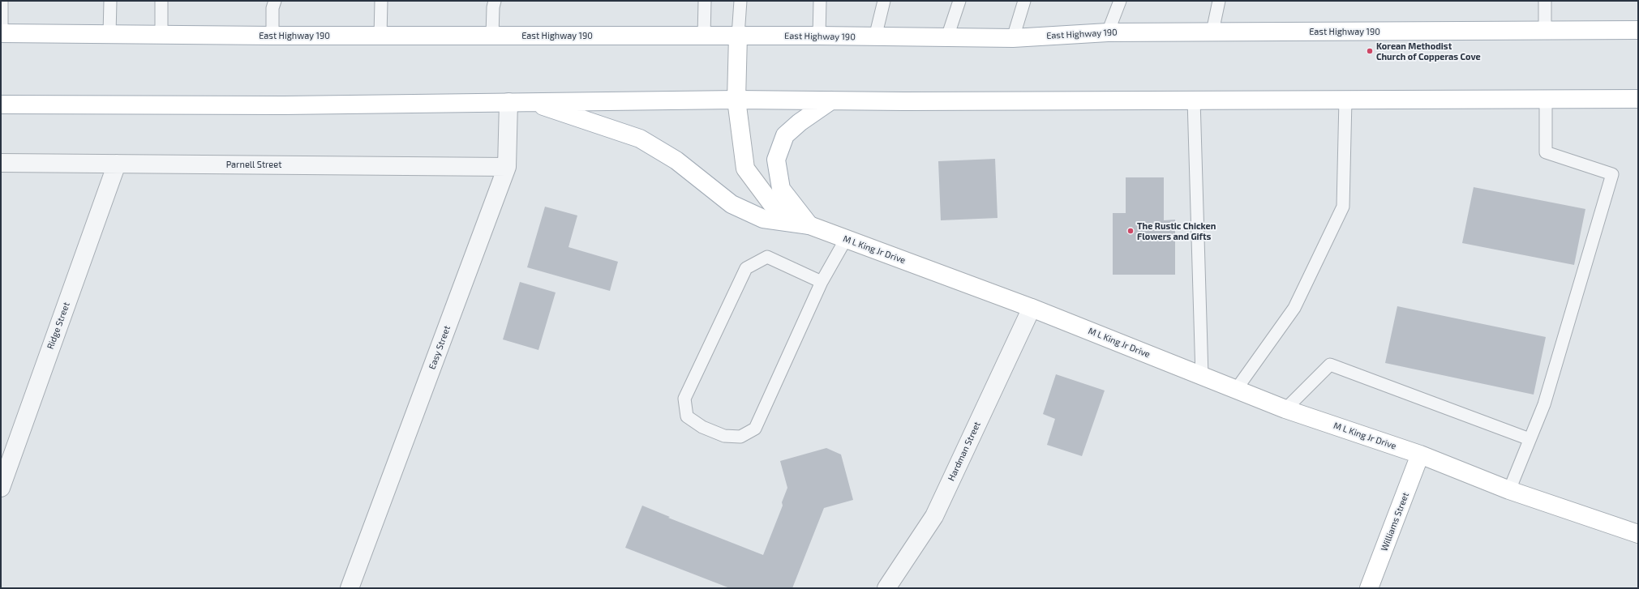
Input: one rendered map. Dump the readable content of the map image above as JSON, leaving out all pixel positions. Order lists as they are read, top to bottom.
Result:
{
  "streets": {
    "main road": ["East Highway 190", "M L King Jr Drive", "Williams Street"],
    "street": [
      "Parnell Street",
      "Ridge Street",
      "Easy Street",
      "Hardman Street"
    ]
  },
  "crossings": [
    ["East Highway 190", "M L King Jr Drive"],
    ["Parnell Street", "Ridge Street"],
    ["Parnell Street", "Easy Street"],
    ["M L King Jr Drive", "Hardman Street"],
    ["M L King Jr Drive", "Williams Street"]
  ],
  "places": ["Korean Methodist Church of Copperas Cove", "The Rustic Chicken Flowers and Gifts"]
}
